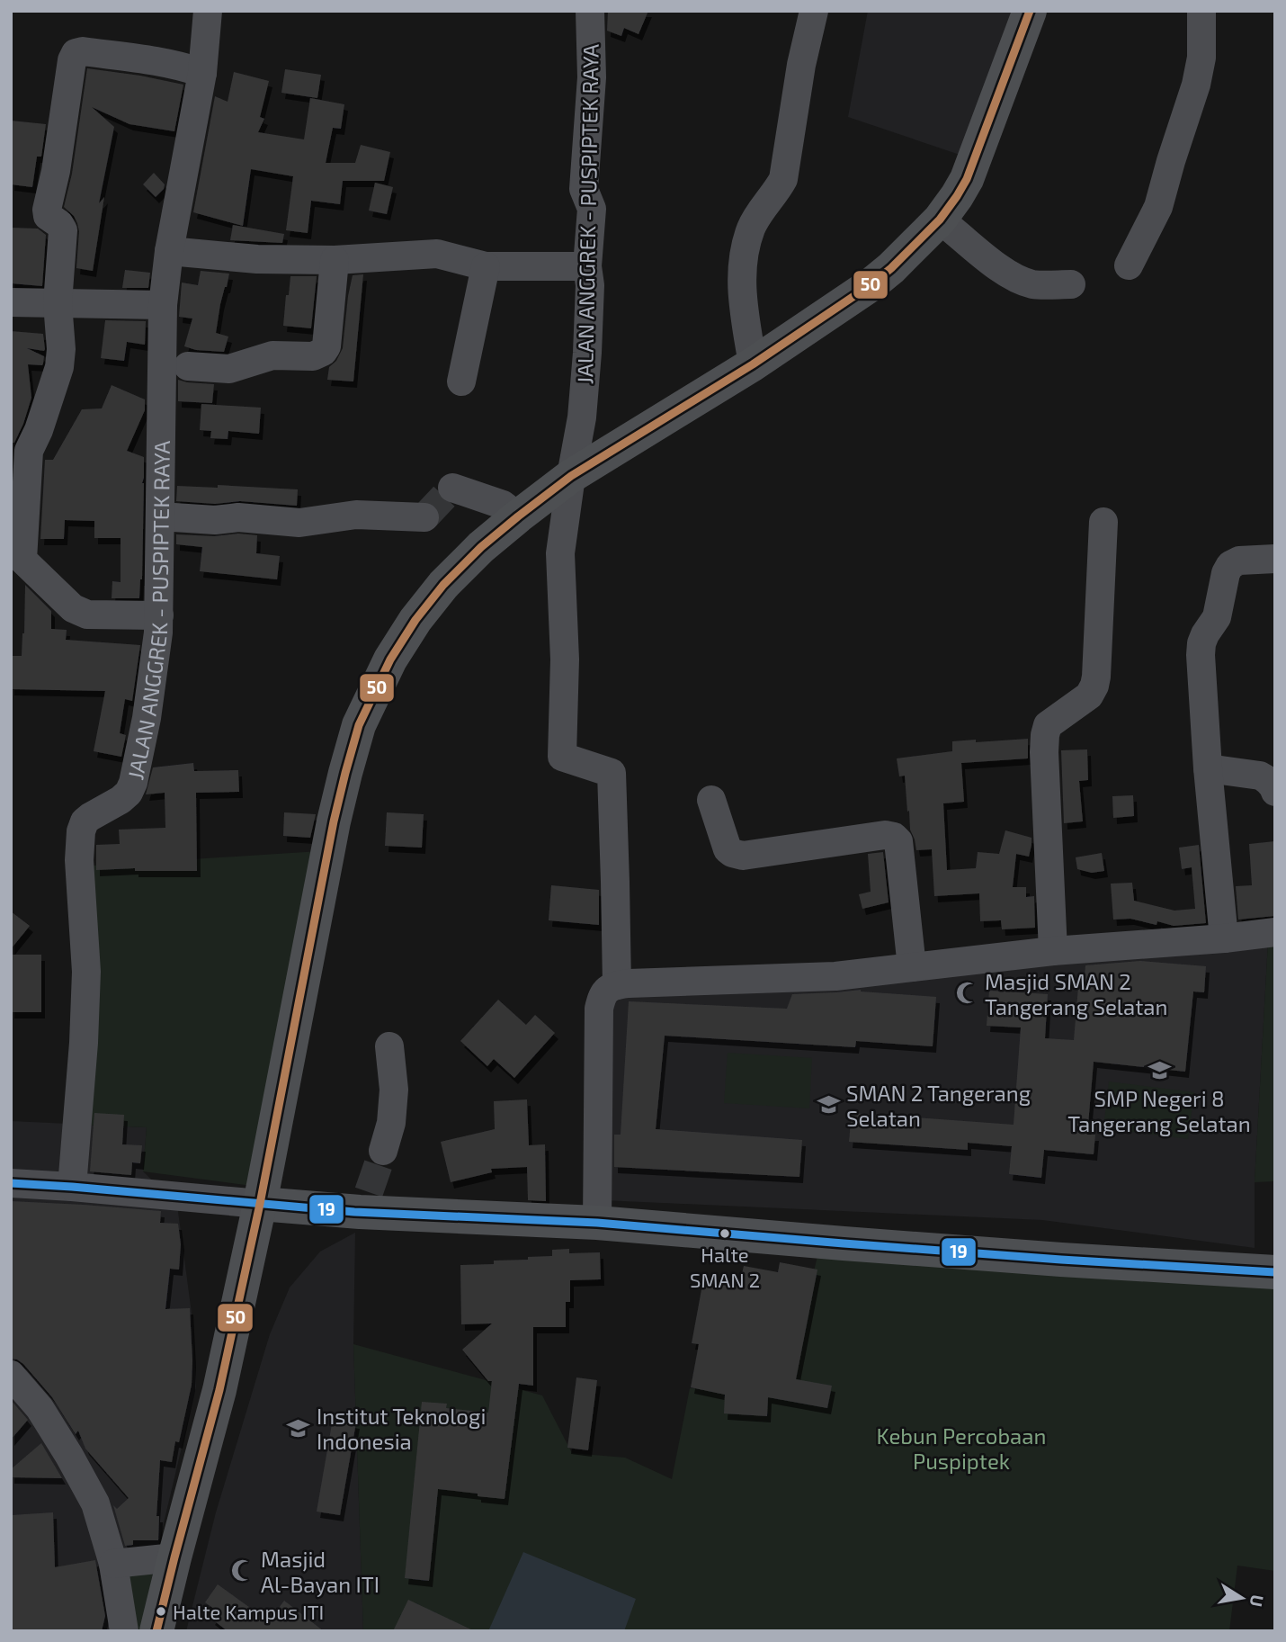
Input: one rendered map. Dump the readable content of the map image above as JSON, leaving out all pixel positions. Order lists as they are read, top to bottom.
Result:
{
  "streets": {
    "street": ["JALAN ANGGREK - PUSPIPTEK RAYA"]
  },
  "parks": ["Kebun Percobaan Puspiptek"],
  "places": {
    "mosque": ["Masjid SMAN 2 Tangerang Selatan", "Masjid Al-Bayan ITI"],
    "school or university": ["SMP Negeri 8 Tangerang Selatan", "SMAN 2 Tangerang Selatan", "Institut Teknologi Indonesia"],
    "other": ["Halte SMAN 2", "Halte Kampus ITI"]
  },
  "lines": ["transit line 50", "transit line 19"],
  "north": "right"
}
